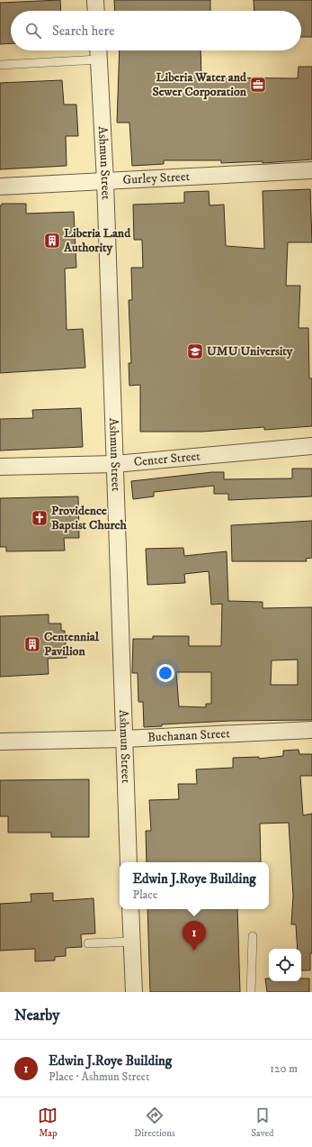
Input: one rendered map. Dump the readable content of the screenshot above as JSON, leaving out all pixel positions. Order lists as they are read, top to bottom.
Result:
{
  "streets": {
    "street": [
      "Ashmun Street",
      "Gurley Street",
      "Center Street",
      "Buchanan Street"
    ]
  },
  "crossings": [
    ["Ashmun Street", "Gurley Street"],
    ["Ashmun Street", "Center Street"],
    ["Ashmun Street", "Buchanan Street"]
  ],
  "places": {
    "office": ["Liberia Water and Sewer Corporation"],
    "building": ["Liberia Land Authority", "Centennial Pavilion"],
    "school or university": ["UMU University"],
    "church": ["Providence Baptist Church"]
  },
  "page": {
    "search": "Search here",
    "popup": ["Edwin J.Roye Building", "Place"],
    "pins": "1",
    "heading": "Nearby",
    "list": [
      {
        "mark": "1",
        "name": "Edwin J.Roye Building",
        "note": "Place · Ashmun Street",
        "value": "120 m"
      }
    ],
    "nav": ["Map", "Directions", "Saved"]
  }
}
